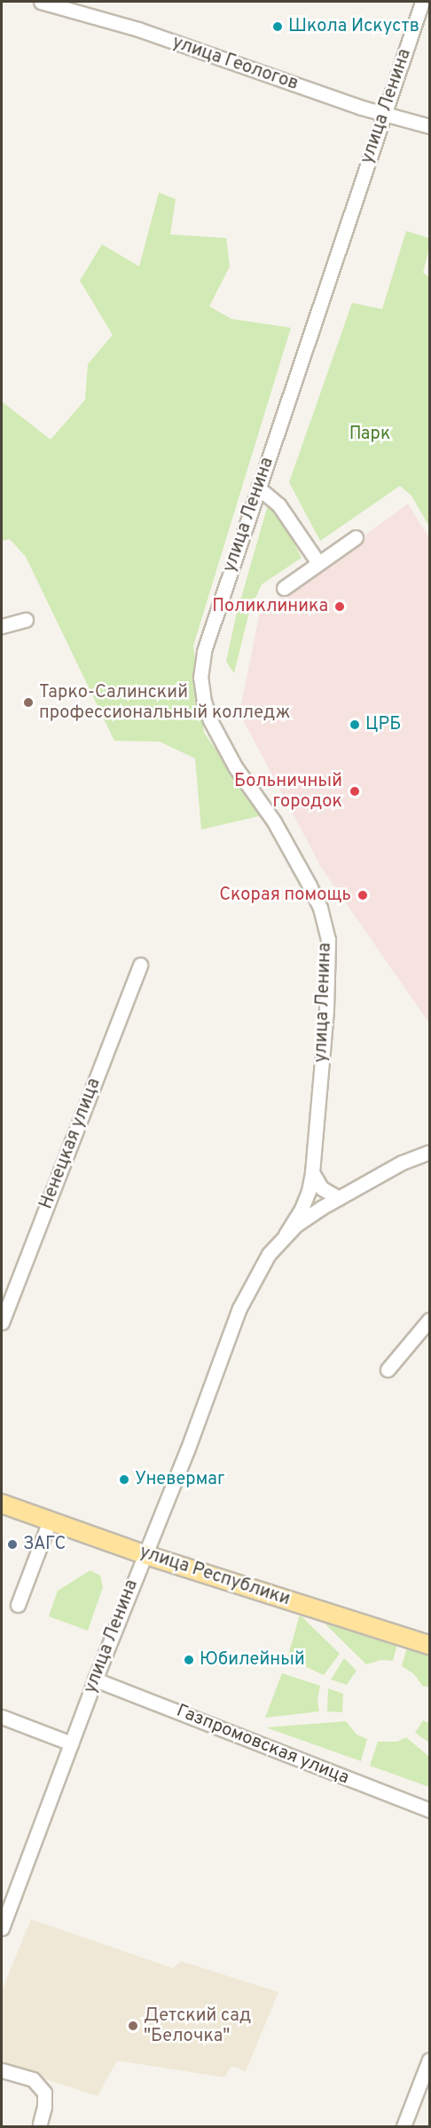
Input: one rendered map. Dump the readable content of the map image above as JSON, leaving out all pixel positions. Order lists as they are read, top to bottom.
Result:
{
  "streets": {
    "main road": ["улица Республики"],
    "street": [
      "улица Геологов",
      "улица Ленина",
      "Ненецкая улица",
      "Газпромовская улица"
    ]
  },
  "crossings": [
    ["улица Геологов", "улица Ленина"],
    ["улица Ленина", "улица Республики"],
    ["улица Ленина", "Газпромовская улица"]
  ],
  "parks": ["Парк"],
  "places": [
    "Школа Искуств",
    "Поликлиника",
    "Тарко-Салинский профессиональный колледж",
    "ЦРБ",
    "Больничный городок",
    "Скорая помощь",
    "Уневермаг",
    "ЗАГС",
    "Юбилейный",
    "Детский сад \"Белочка\""
  ]
}
